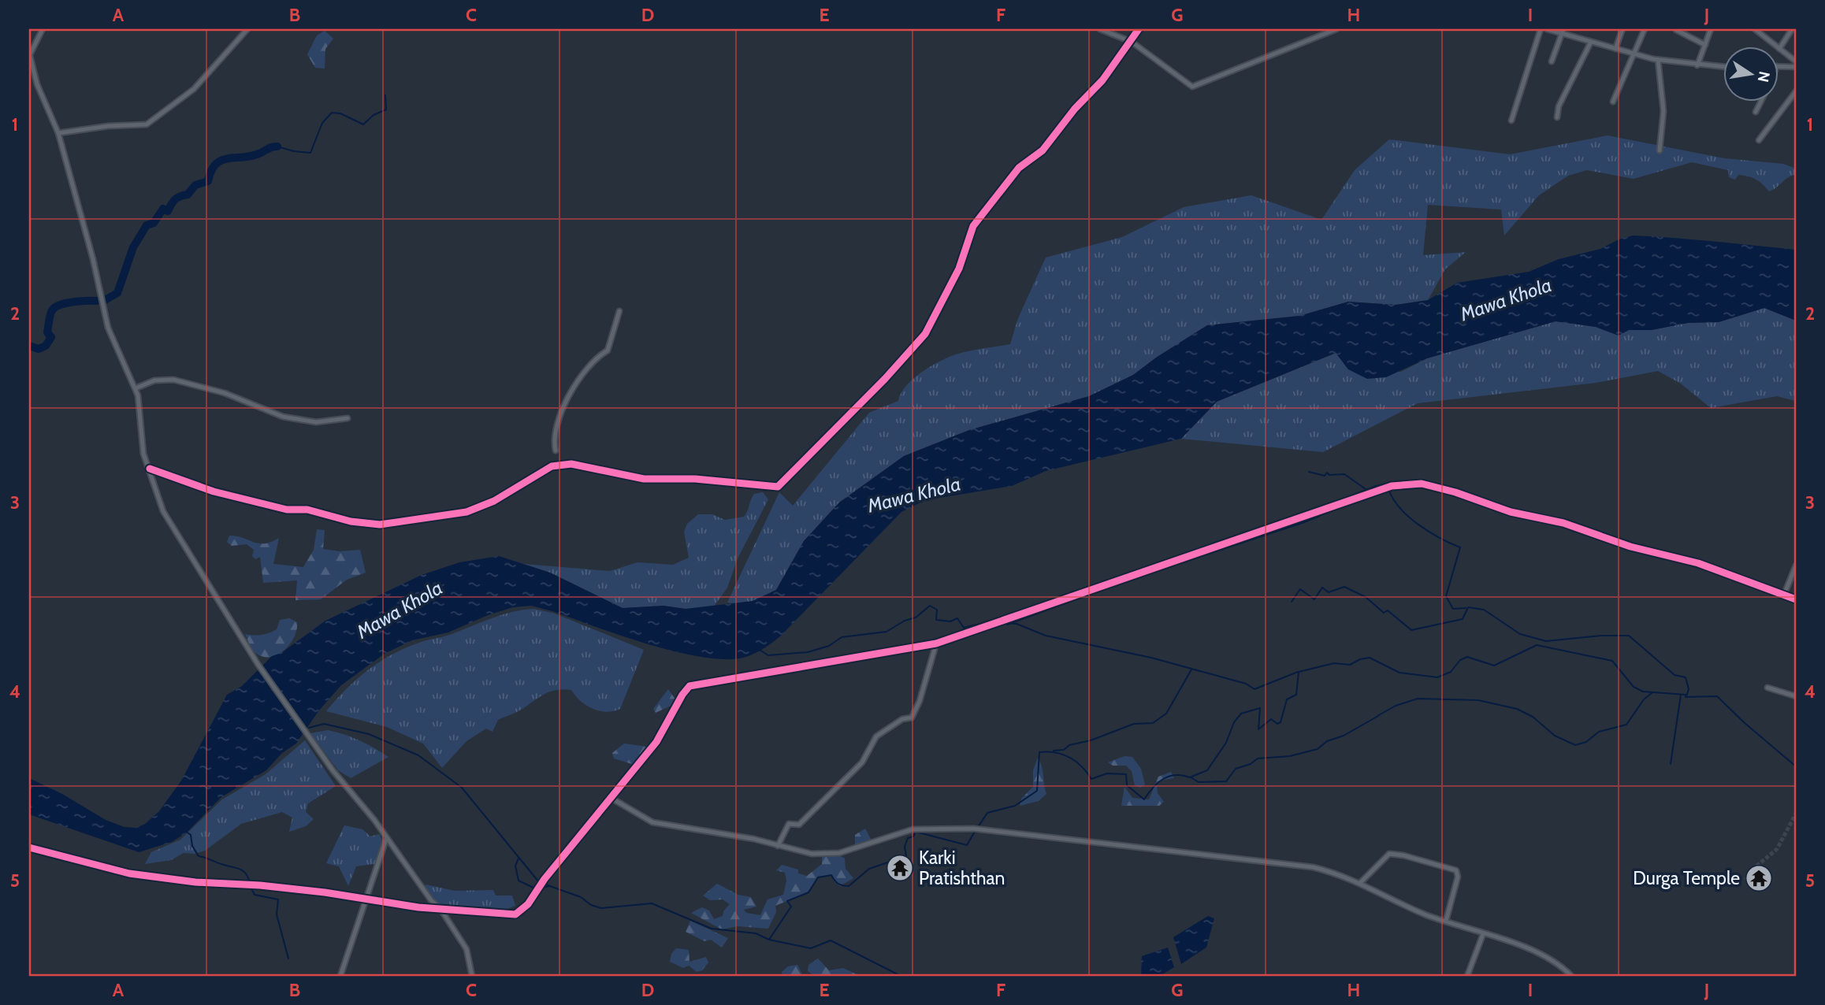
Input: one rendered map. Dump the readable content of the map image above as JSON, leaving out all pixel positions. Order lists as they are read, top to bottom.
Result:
{
  "water": ["Mawa Khola"],
  "places": {
    "temple": ["Karki Pratishthan", "Durga Temple"]
  },
  "north": "right",
  "grid": {
    "columns": [
      "A",
      "B",
      "C",
      "D",
      "E",
      "F",
      "G",
      "H",
      "I",
      "J"
    ],
    "rows": [
      "1",
      "2",
      "3",
      "4",
      "5"
    ]
  }
}
